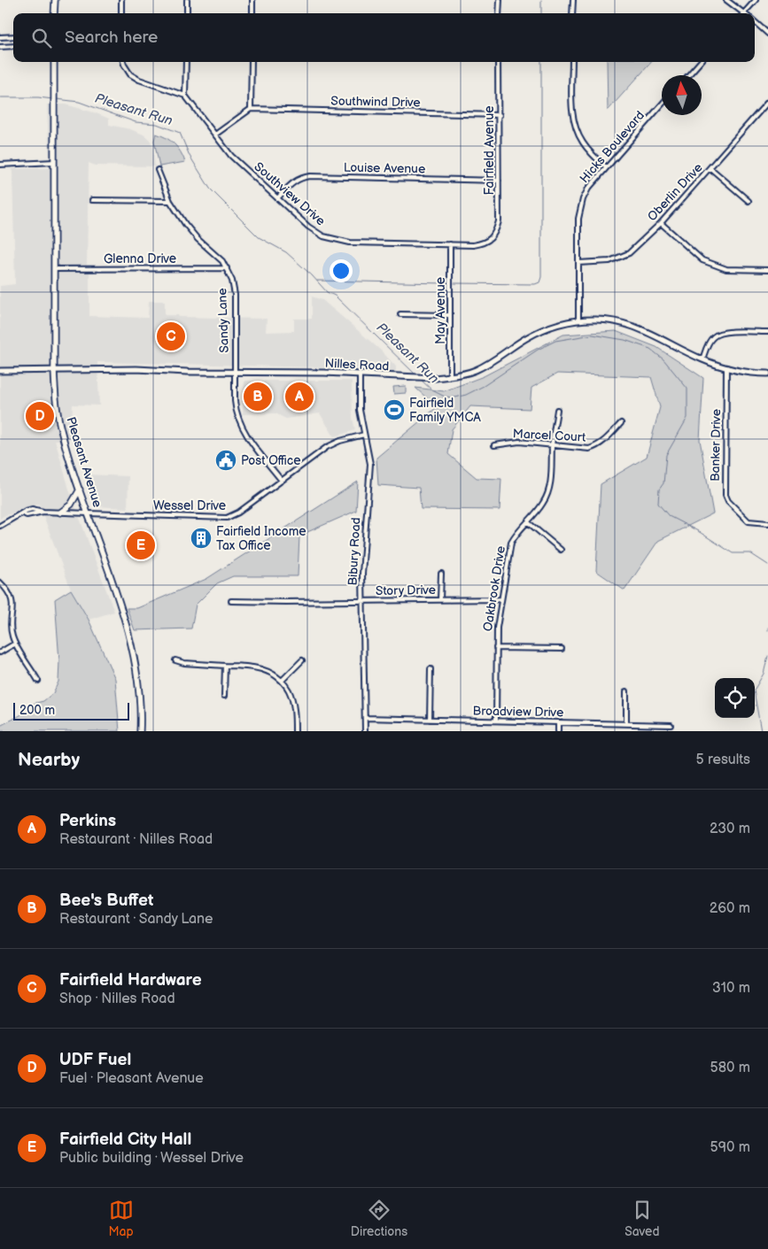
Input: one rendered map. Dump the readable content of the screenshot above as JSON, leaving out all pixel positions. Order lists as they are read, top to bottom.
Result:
{
  "streets": {
    "main road": ["Pleasant Avenue"],
    "street": [
      "Southwind Drive",
      "Hicks Boulevard",
      "Fairfield Avenue",
      "Louise Avenue",
      "Oberlin Drive",
      "Southview Drive",
      "Glenna Drive",
      "May Avenue",
      "Sandy Lane",
      "Nilles Road",
      "Marcel Court",
      "Banker Drive",
      "Wessel Drive",
      "Bibury Road",
      "Oakbrook Drive",
      "Story Drive",
      "Broadview Drive"
    ]
  },
  "crossings": [
    ["Southwind Drive", "Fairfield Avenue"],
    ["Hicks Boulevard", "Oberlin Drive"],
    ["Hicks Boulevard", "Nilles Road"],
    ["Fairfield Avenue", "Louise Avenue"],
    ["Fairfield Avenue", "Southview Drive"],
    ["Louise Avenue", "Southview Drive"],
    ["Southview Drive", "May Avenue"],
    ["Glenna Drive", "Sandy Lane"],
    ["Glenna Drive", "Pleasant Avenue"],
    ["May Avenue", "Nilles Road"],
    ["Sandy Lane", "Nilles Road"],
    ["Sandy Lane", "Wessel Drive"],
    ["Nilles Road", "Banker Drive"],
    ["Nilles Road", "Pleasant Avenue"],
    ["Nilles Road", "Bibury Road"],
    ["Marcel Court", "Oakbrook Drive"],
    ["Pleasant Avenue", "Wessel Drive"],
    ["Wessel Drive", "Bibury Road"],
    ["Bibury Road", "Story Drive"],
    ["Bibury Road", "Broadview Drive"],
    ["Oakbrook Drive", "Story Drive"],
    ["Oakbrook Drive", "Broadview Drive"]
  ],
  "water": ["Pleasant Run"],
  "places": {
    "sports": ["Fairfield Family YMCA"],
    "public building": ["Post Office"],
    "building": ["Fairfield Income Tax Office"]
  },
  "scale_bar": "200 m",
  "north": "top",
  "page": {
    "search": "Search here",
    "pins": [
      "C",
      "A",
      "B",
      "D",
      "E"
    ],
    "scale": "200 m",
    "heading": ["Nearby", "5 results"],
    "list": [
      {
        "mark": "A",
        "name": "Perkins",
        "note": "Restaurant · Nilles Road",
        "value": "230 m"
      },
      {
        "mark": "B",
        "name": "Bee's Buffet",
        "note": "Restaurant · Sandy Lane",
        "value": "260 m"
      },
      {
        "mark": "C",
        "name": "Fairfield Hardware",
        "note": "Shop · Nilles Road",
        "value": "310 m"
      },
      {
        "mark": "D",
        "name": "UDF Fuel",
        "note": "Fuel · Pleasant Avenue",
        "value": "580 m"
      },
      {
        "mark": "E",
        "name": "Fairfield City Hall",
        "note": "Public building · Wessel Drive",
        "value": "590 m"
      }
    ],
    "nav": ["Map", "Directions", "Saved"]
  }
}
